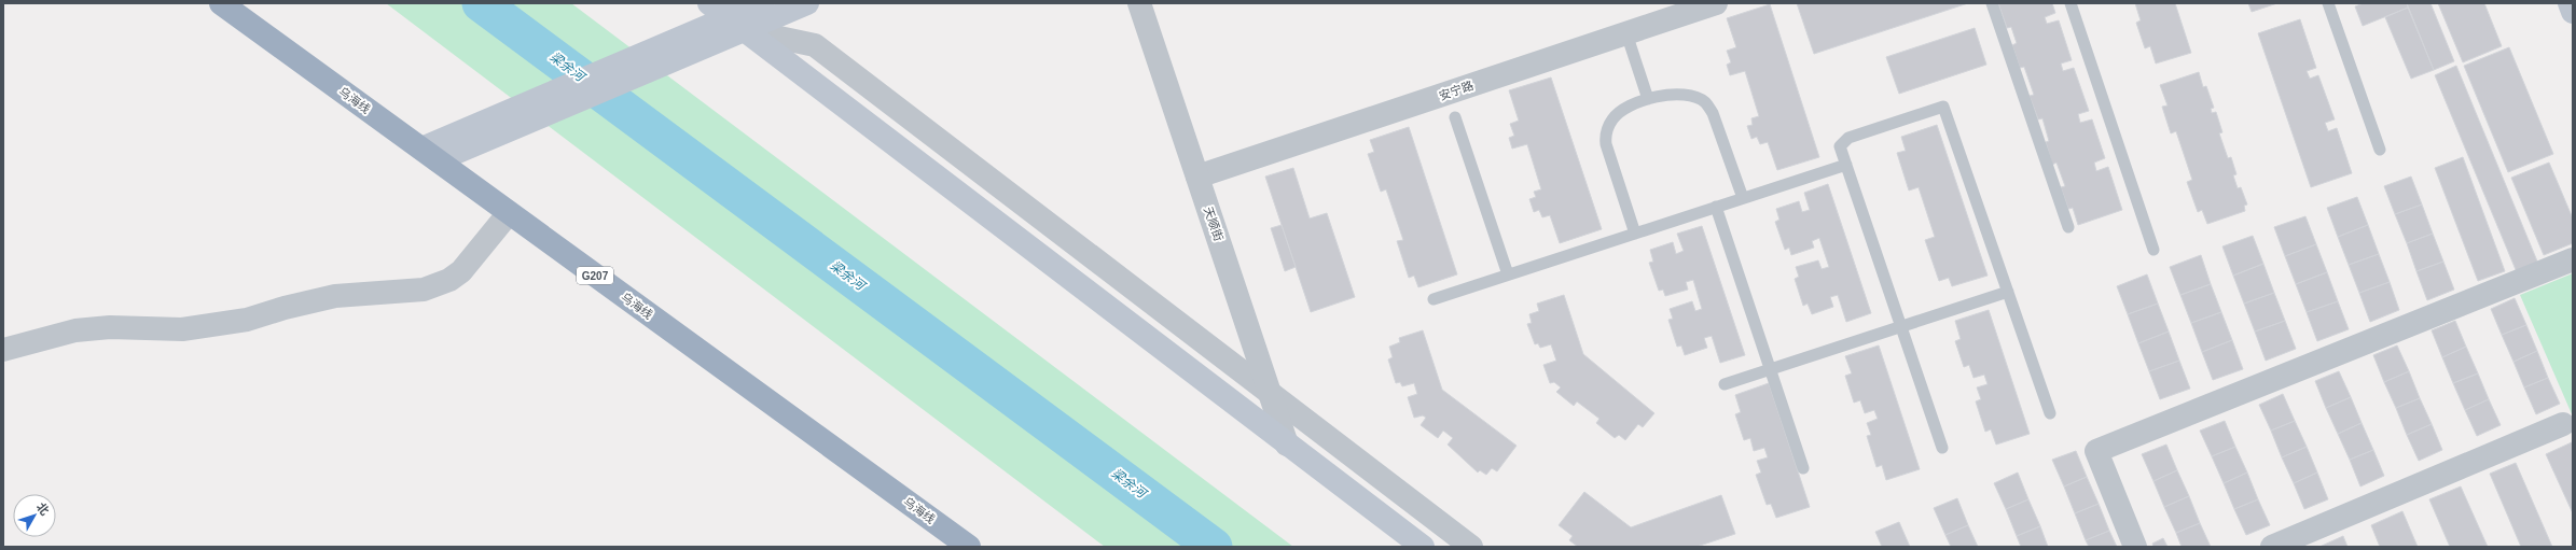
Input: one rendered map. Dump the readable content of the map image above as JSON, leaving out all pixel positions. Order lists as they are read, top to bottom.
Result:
{
  "streets": {
    "highway": ["乌海线", "G207"],
    "street": ["安宁路", "天顺街"]
  },
  "crossings": [
    ["安宁路", "天顺街"]
  ],
  "water": ["梁余河"],
  "north": "top right"
}
